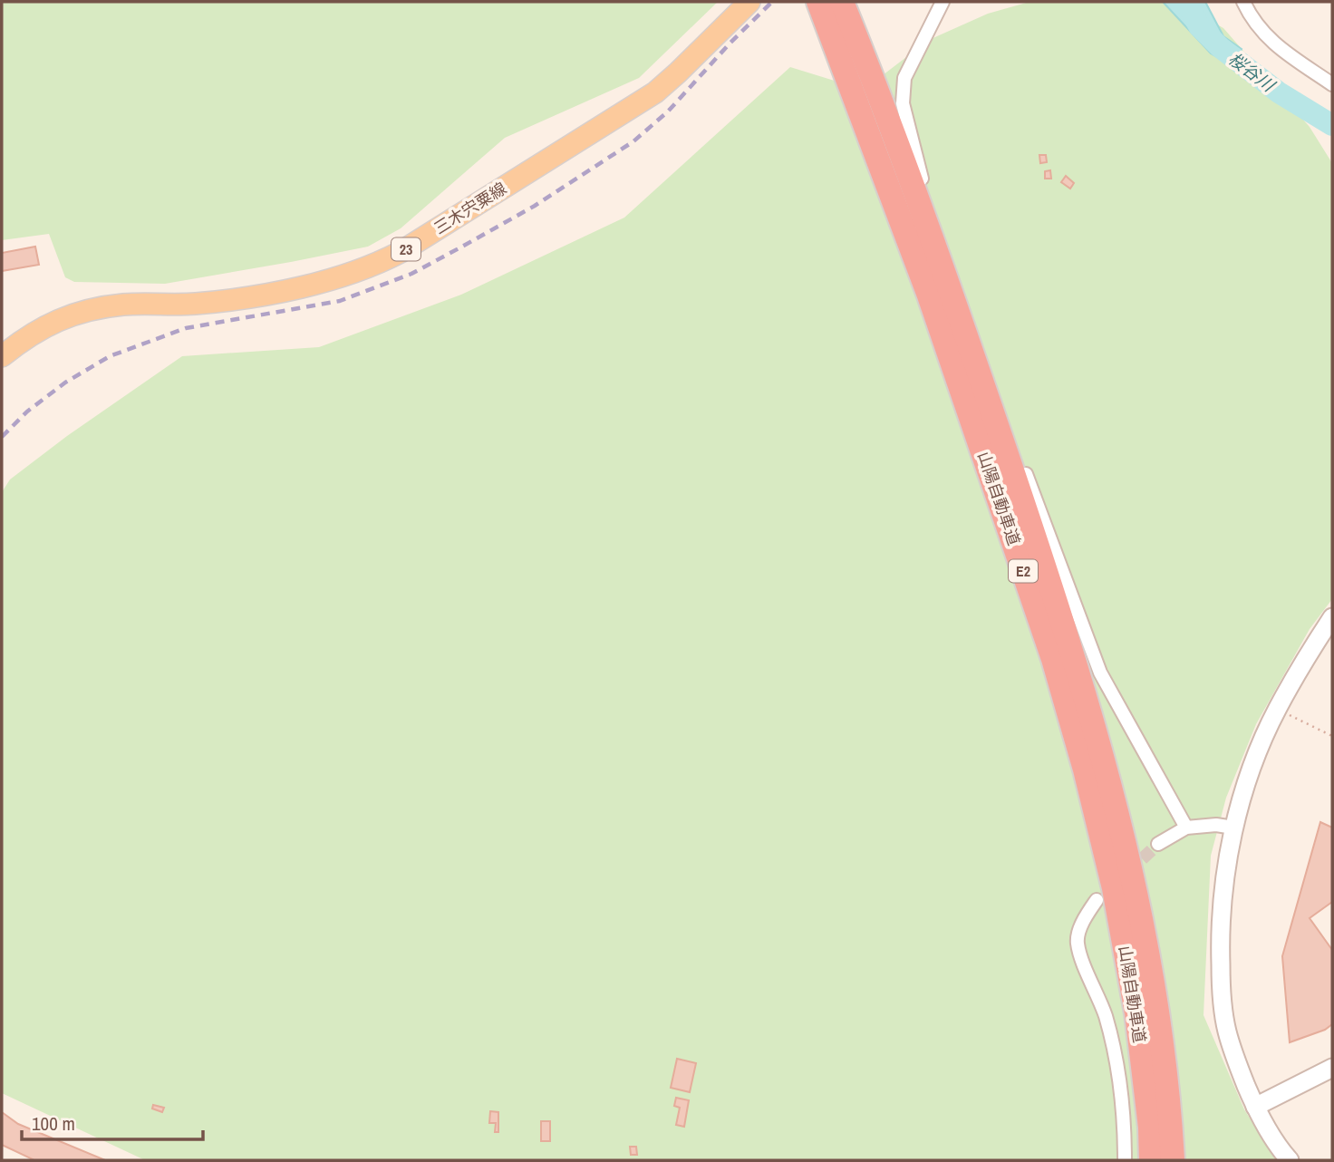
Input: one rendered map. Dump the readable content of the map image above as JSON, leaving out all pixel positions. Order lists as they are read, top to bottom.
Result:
{
  "streets": {
    "highway": ["山陽自動車道", "E2"],
    "main road": ["三木宍粟線", "23"]
  },
  "water": ["桜谷川"],
  "scale_bar": "100 m"
}
